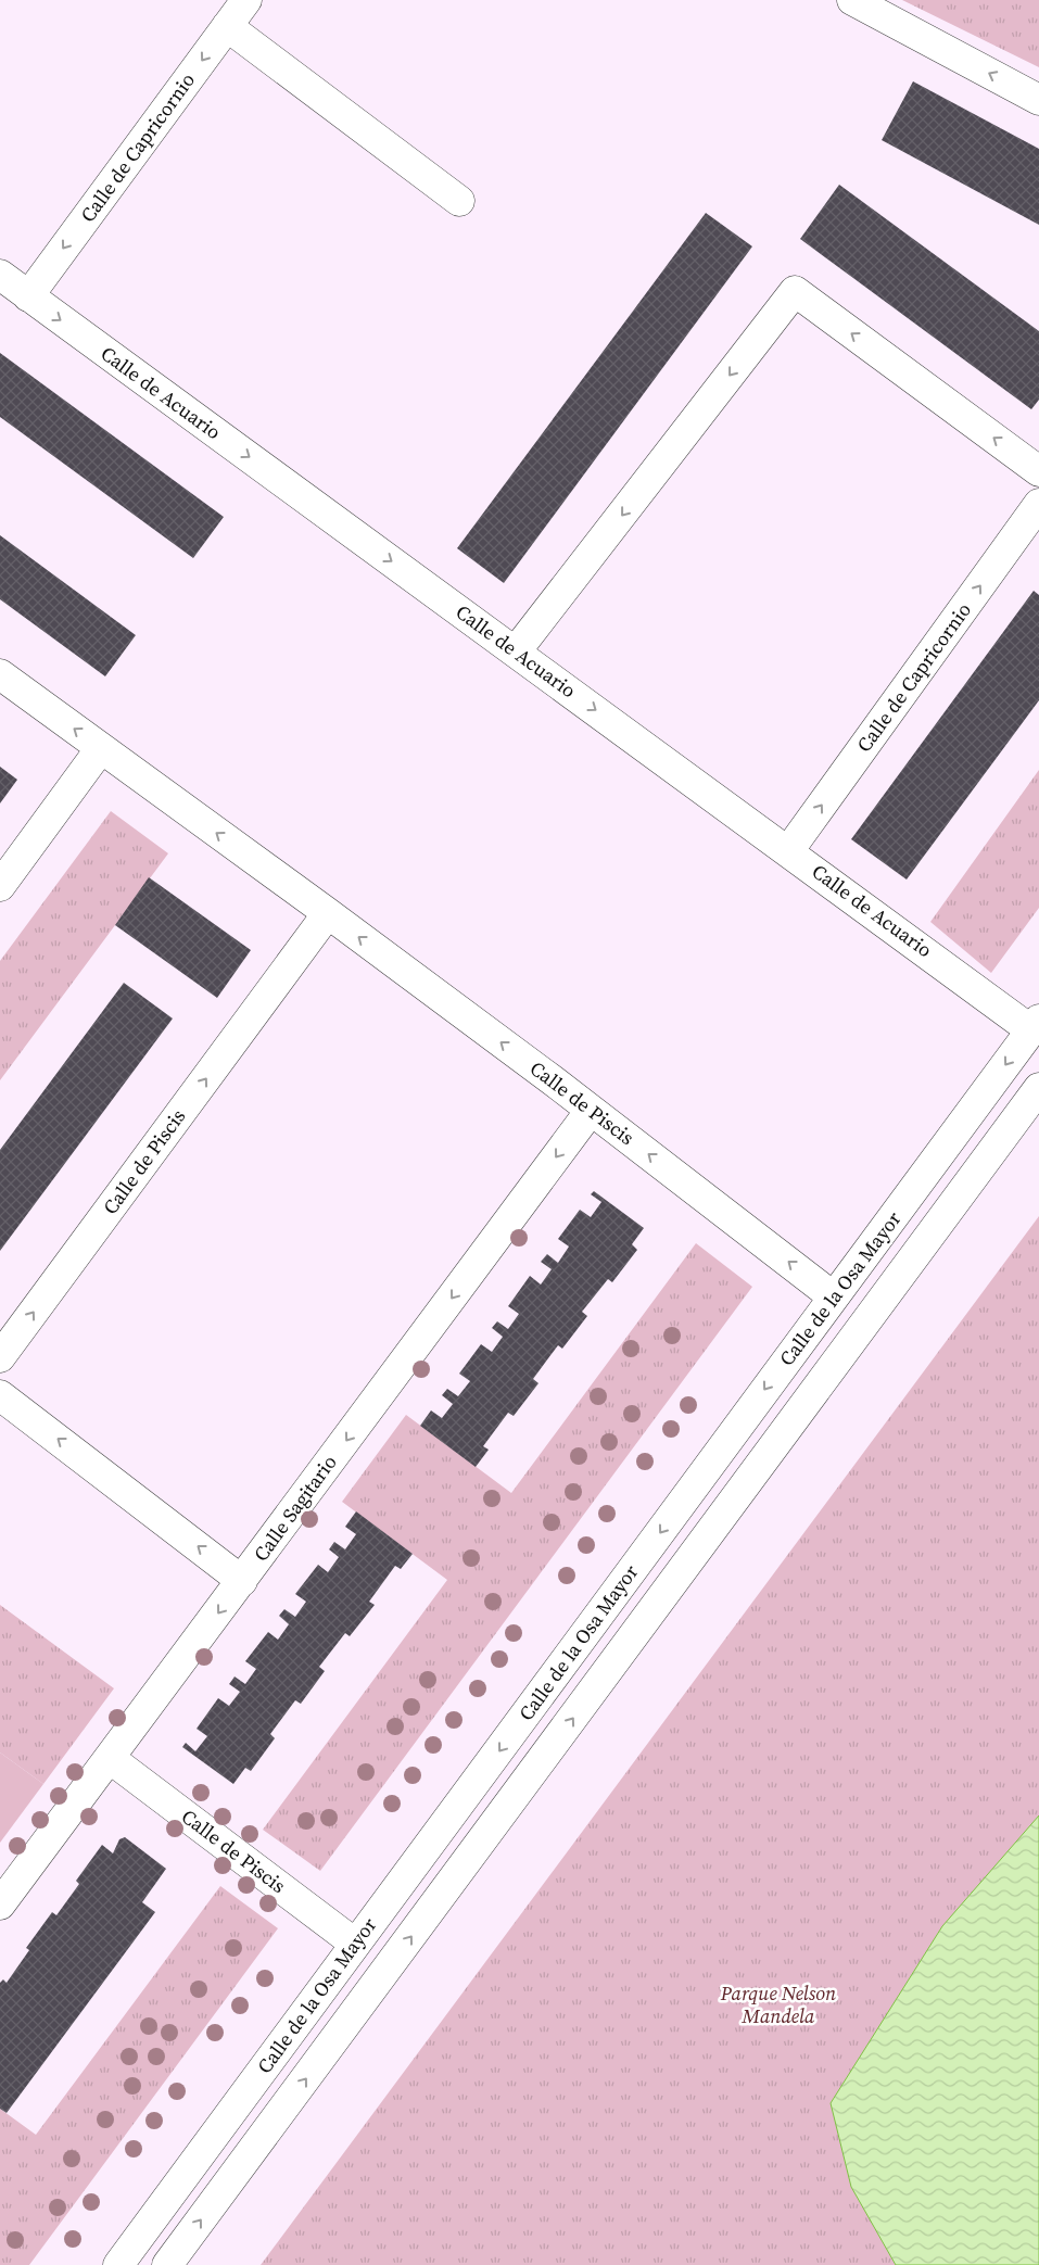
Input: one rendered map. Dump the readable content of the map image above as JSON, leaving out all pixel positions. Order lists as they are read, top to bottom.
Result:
{
  "streets": {
    "street": [
      "Calle de Capricornio",
      "Calle de Acuario",
      "Calle de Piscis",
      "Calle de la Osa Mayor",
      "Calle Sagitario"
    ]
  },
  "crossings": [
    ["Calle de Capricornio", "Calle de Acuario"],
    ["Calle de Acuario", "Calle de la Osa Mayor"],
    ["Calle de Piscis", "Calle de la Osa Mayor"],
    ["Calle de Piscis", "Calle Sagitario"]
  ],
  "one_way": ["Calle de Acuario", "Calle Sagitario"],
  "parks": ["Parque Nelson Mandela"]
}
